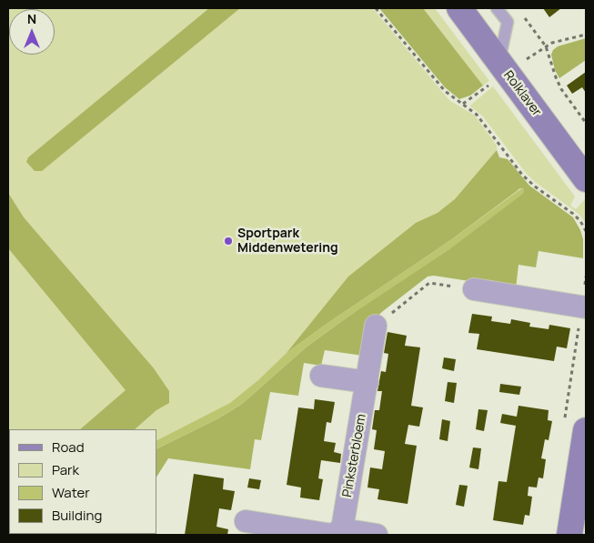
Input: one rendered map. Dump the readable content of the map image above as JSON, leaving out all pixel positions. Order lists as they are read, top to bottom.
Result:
{
  "streets": {
    "street": ["Rolklaver", "Pinksterbloem"]
  },
  "places": ["Sportpark Middenwetering"],
  "legend": [
    "Road",
    "Park",
    "Water",
    "Building"
  ],
  "north": "top"
}
